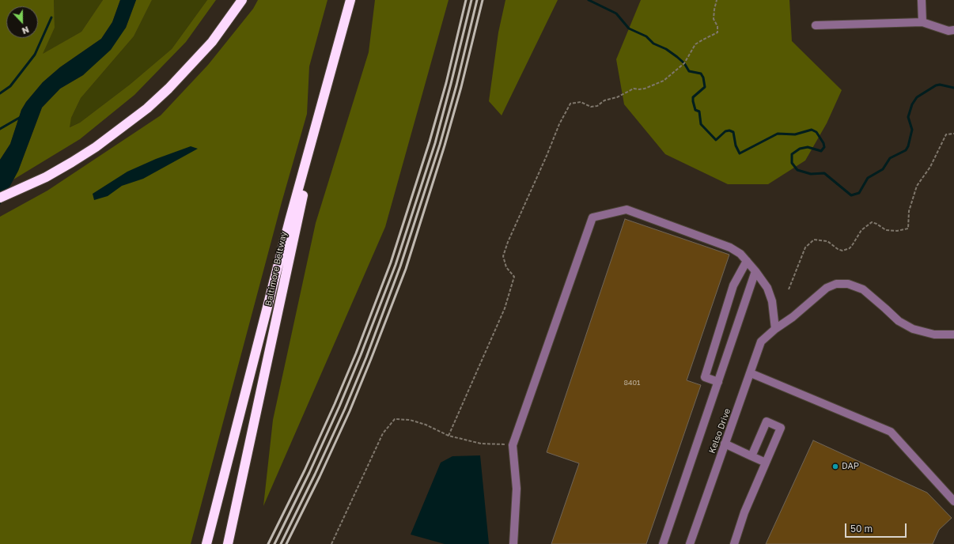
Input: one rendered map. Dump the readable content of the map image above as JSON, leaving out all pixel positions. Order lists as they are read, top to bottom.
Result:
{
  "streets": {
    "highway": ["Baltimore Beltway"],
    "street": ["Kelso Drive"]
  },
  "places": ["DAP"],
  "house_numbers": ["8401"],
  "scale_bar": "50 m",
  "north": "bottom"
}
